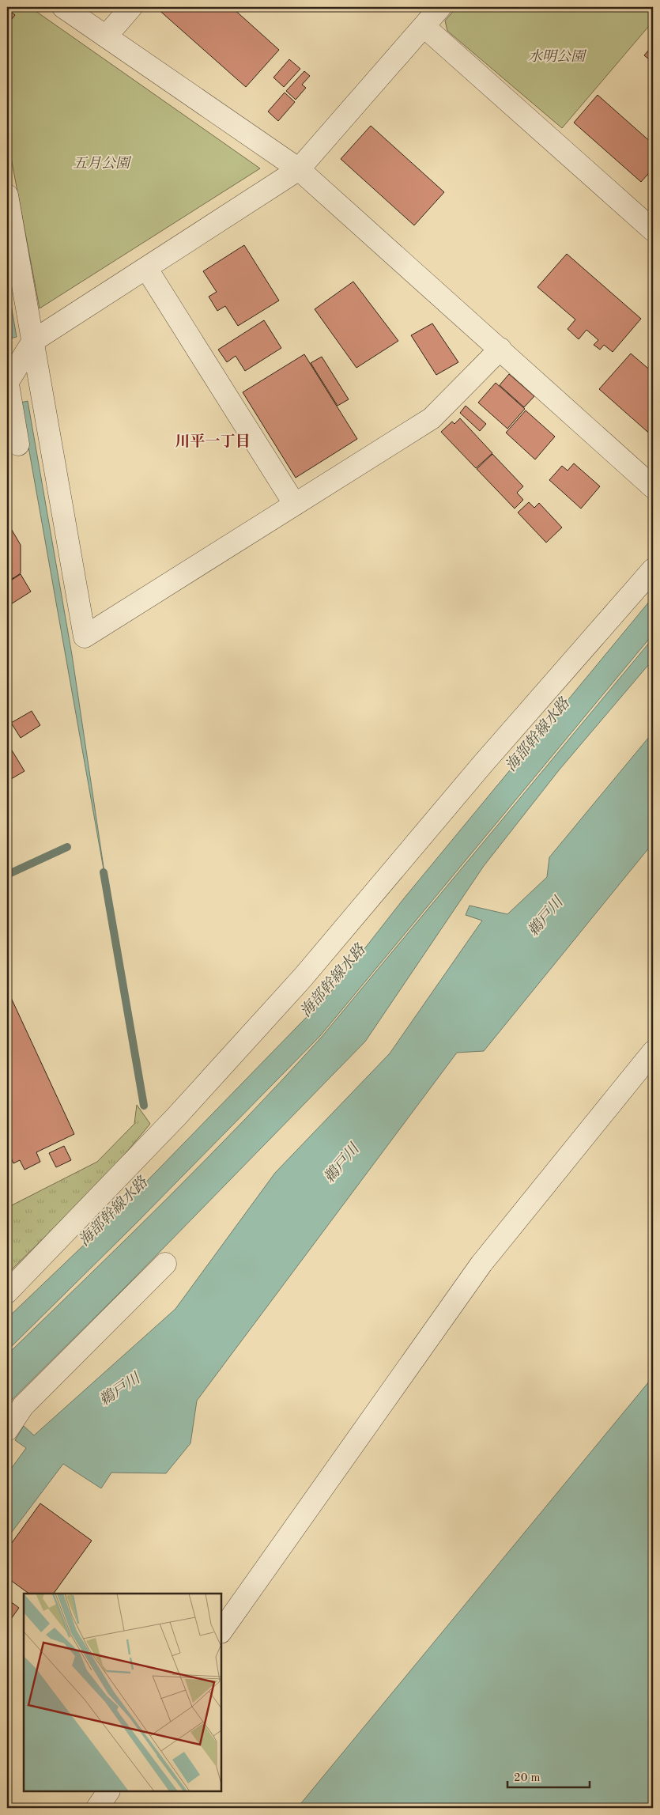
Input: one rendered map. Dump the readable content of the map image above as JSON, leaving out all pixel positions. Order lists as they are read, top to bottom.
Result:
{
  "districts": ["川平一丁目"],
  "water": ["海部幹線水路", "鵜戸川"],
  "parks": ["水明公園", "五月公園"],
  "scale_bar": "20 m"
}
